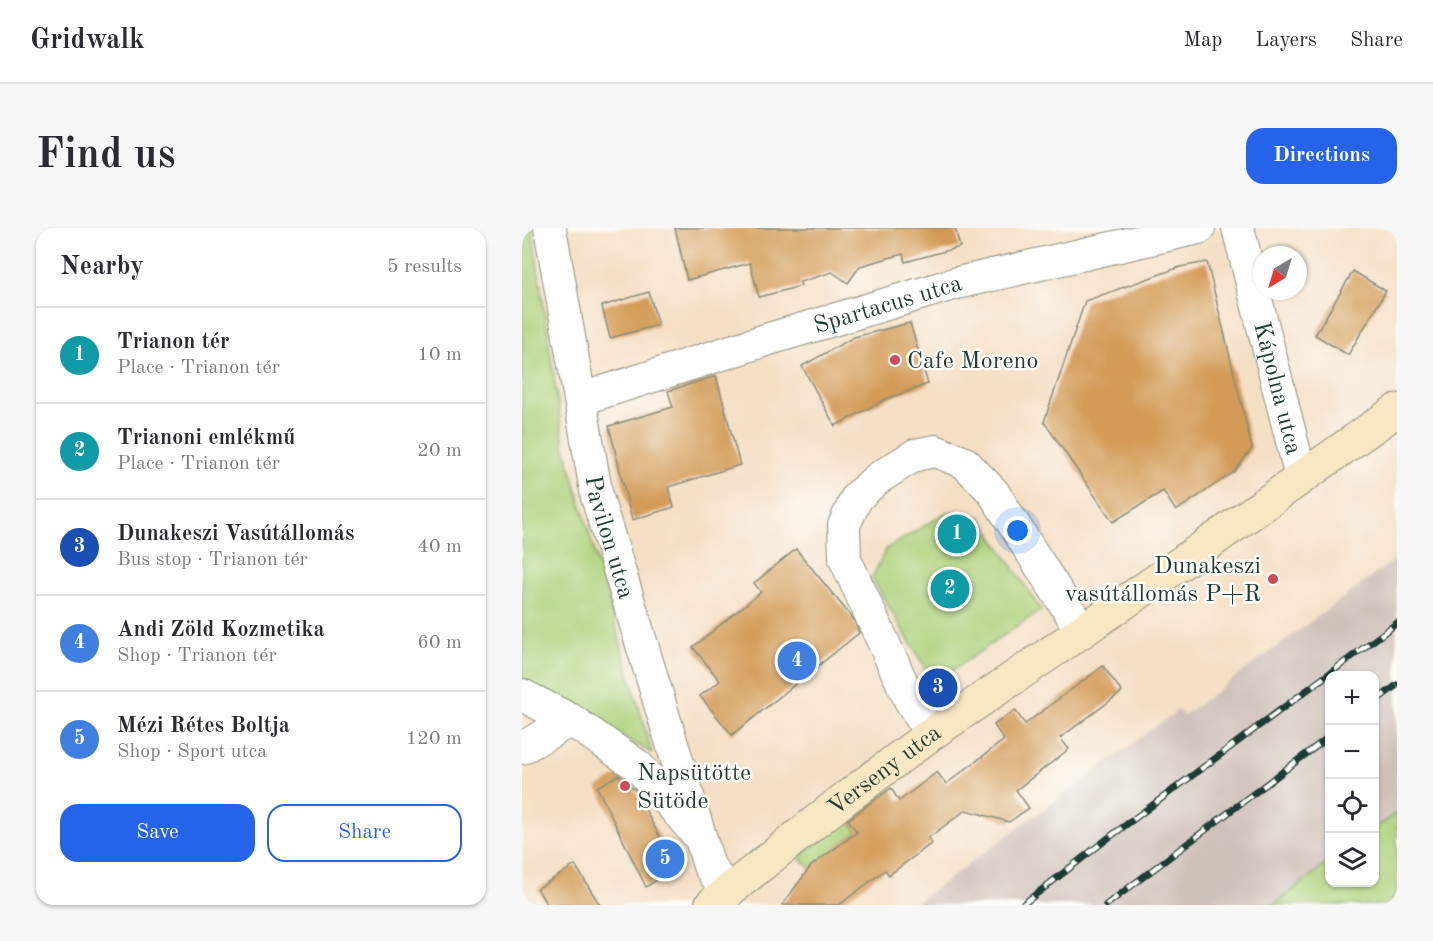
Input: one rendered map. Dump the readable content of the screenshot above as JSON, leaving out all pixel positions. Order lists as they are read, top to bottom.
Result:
{
  "streets": {
    "street": [
      "Spartacus utca",
      "Kápolna utca",
      "Pavilon utca",
      "Verseny utca"
    ]
  },
  "crossings": [
    ["Spartacus utca", "Pavilon utca"],
    ["Kápolna utca", "Verseny utca"],
    ["Pavilon utca", "Verseny utca"]
  ],
  "places": ["Cafe Moreno", "Dunakeszi vasútállomás P+R", "Napsütötte Sütöde"],
  "north": "bottom left",
  "page": {
    "header": "Gridwalk",
    "nav": ["Map", "Layers", "Share"],
    "buttons": [
      "Directions",
      ["Save", "Share"]
    ],
    "title": "Find us",
    "heading": ["Nearby", "5 results"],
    "list": [
      {
        "mark": "1",
        "name": "Trianon tér",
        "note": "Place · Trianon tér",
        "value": "10 m"
      },
      {
        "mark": "2",
        "name": "Trianoni emlékmű",
        "note": "Place · Trianon tér",
        "value": "20 m"
      },
      {
        "mark": "3",
        "name": "Dunakeszi Vasútállomás",
        "note": "Bus stop · Trianon tér",
        "value": "40 m"
      },
      {
        "mark": "4",
        "name": "Andi Zöld Kozmetika",
        "note": "Shop · Trianon tér",
        "value": "60 m"
      },
      {
        "mark": "5",
        "name": "Mézi Rétes Boltja",
        "note": "Shop · Sport utca",
        "value": "120 m"
      }
    ],
    "pins": [
      "1",
      "2",
      "4",
      "3",
      "5"
    ],
    "map_buttons": ["+", "−"]
  }
}
